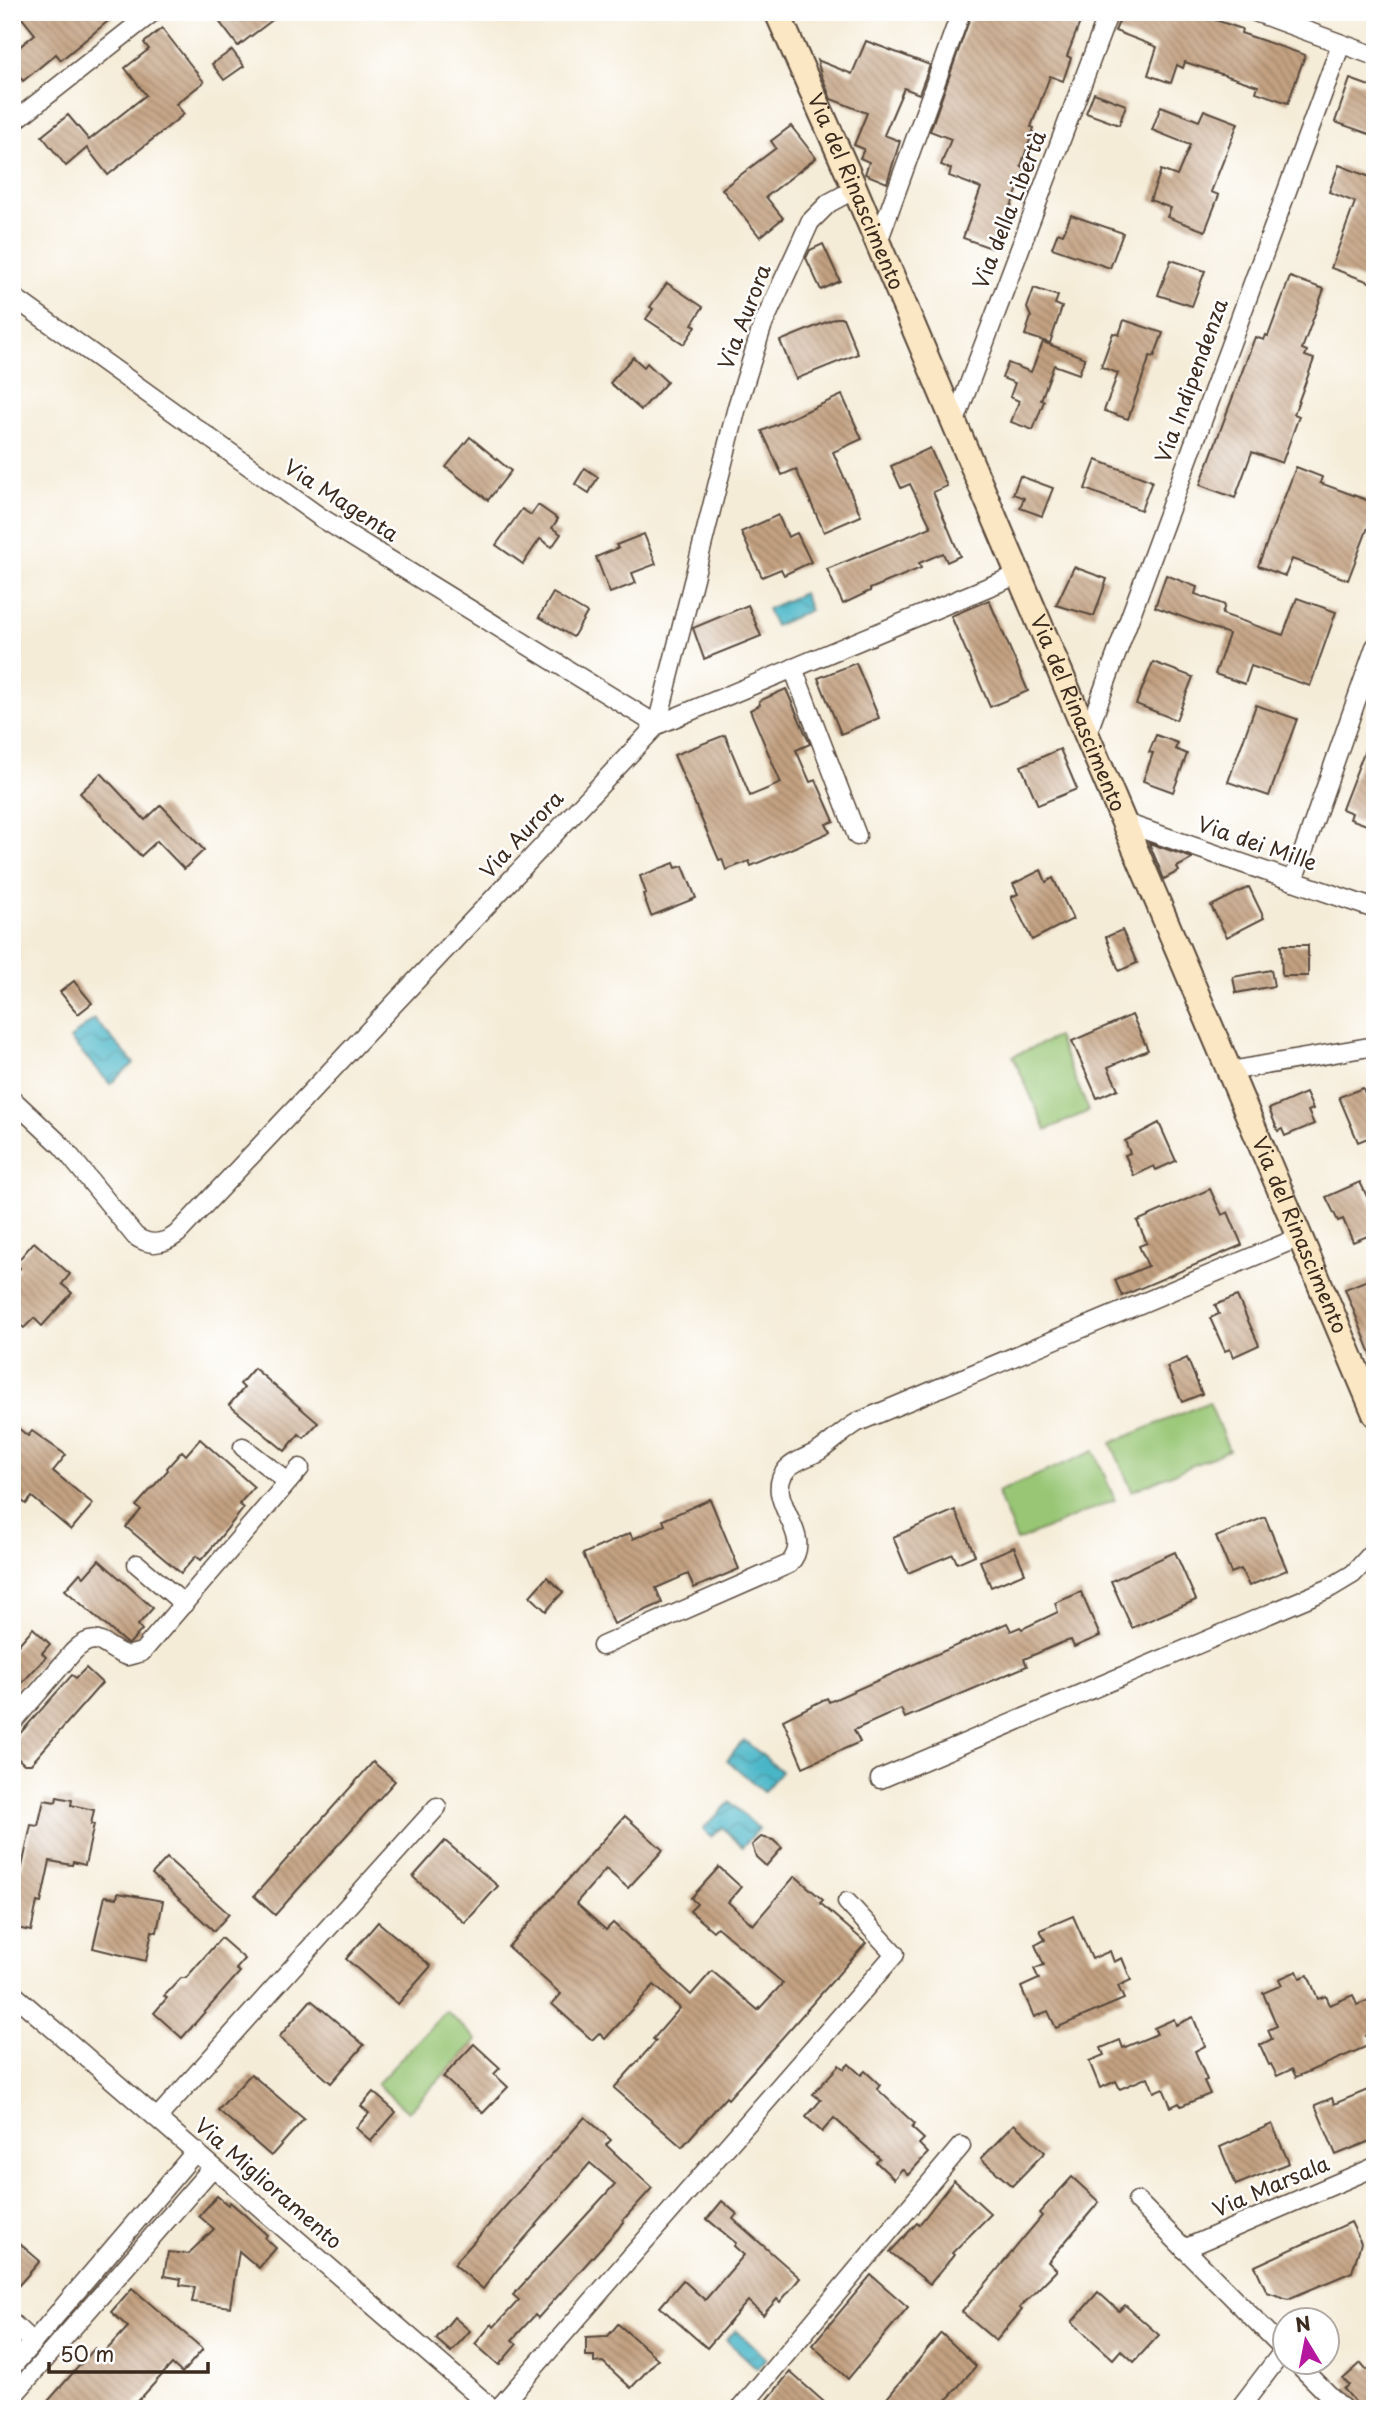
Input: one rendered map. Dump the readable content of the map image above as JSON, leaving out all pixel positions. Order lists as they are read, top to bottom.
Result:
{
  "streets": {
    "street": [
      "Via del Rinascimento",
      "Via della Libertà",
      "Via Aurora",
      "Via Indipendenza",
      "Via Magenta",
      "Via dei Mille",
      "Via Miglioramento",
      "Via Marsala"
    ]
  },
  "crossings": [
    ["Via del Rinascimento", "Via della Libertà"],
    ["Via del Rinascimento", "Via Aurora"],
    ["Via del Rinascimento", "Via Indipendenza"],
    ["Via del Rinascimento", "Via dei Mille"],
    ["Via Aurora", "Via Magenta"]
  ],
  "scale_bar": "50 m",
  "north": "top"
}
